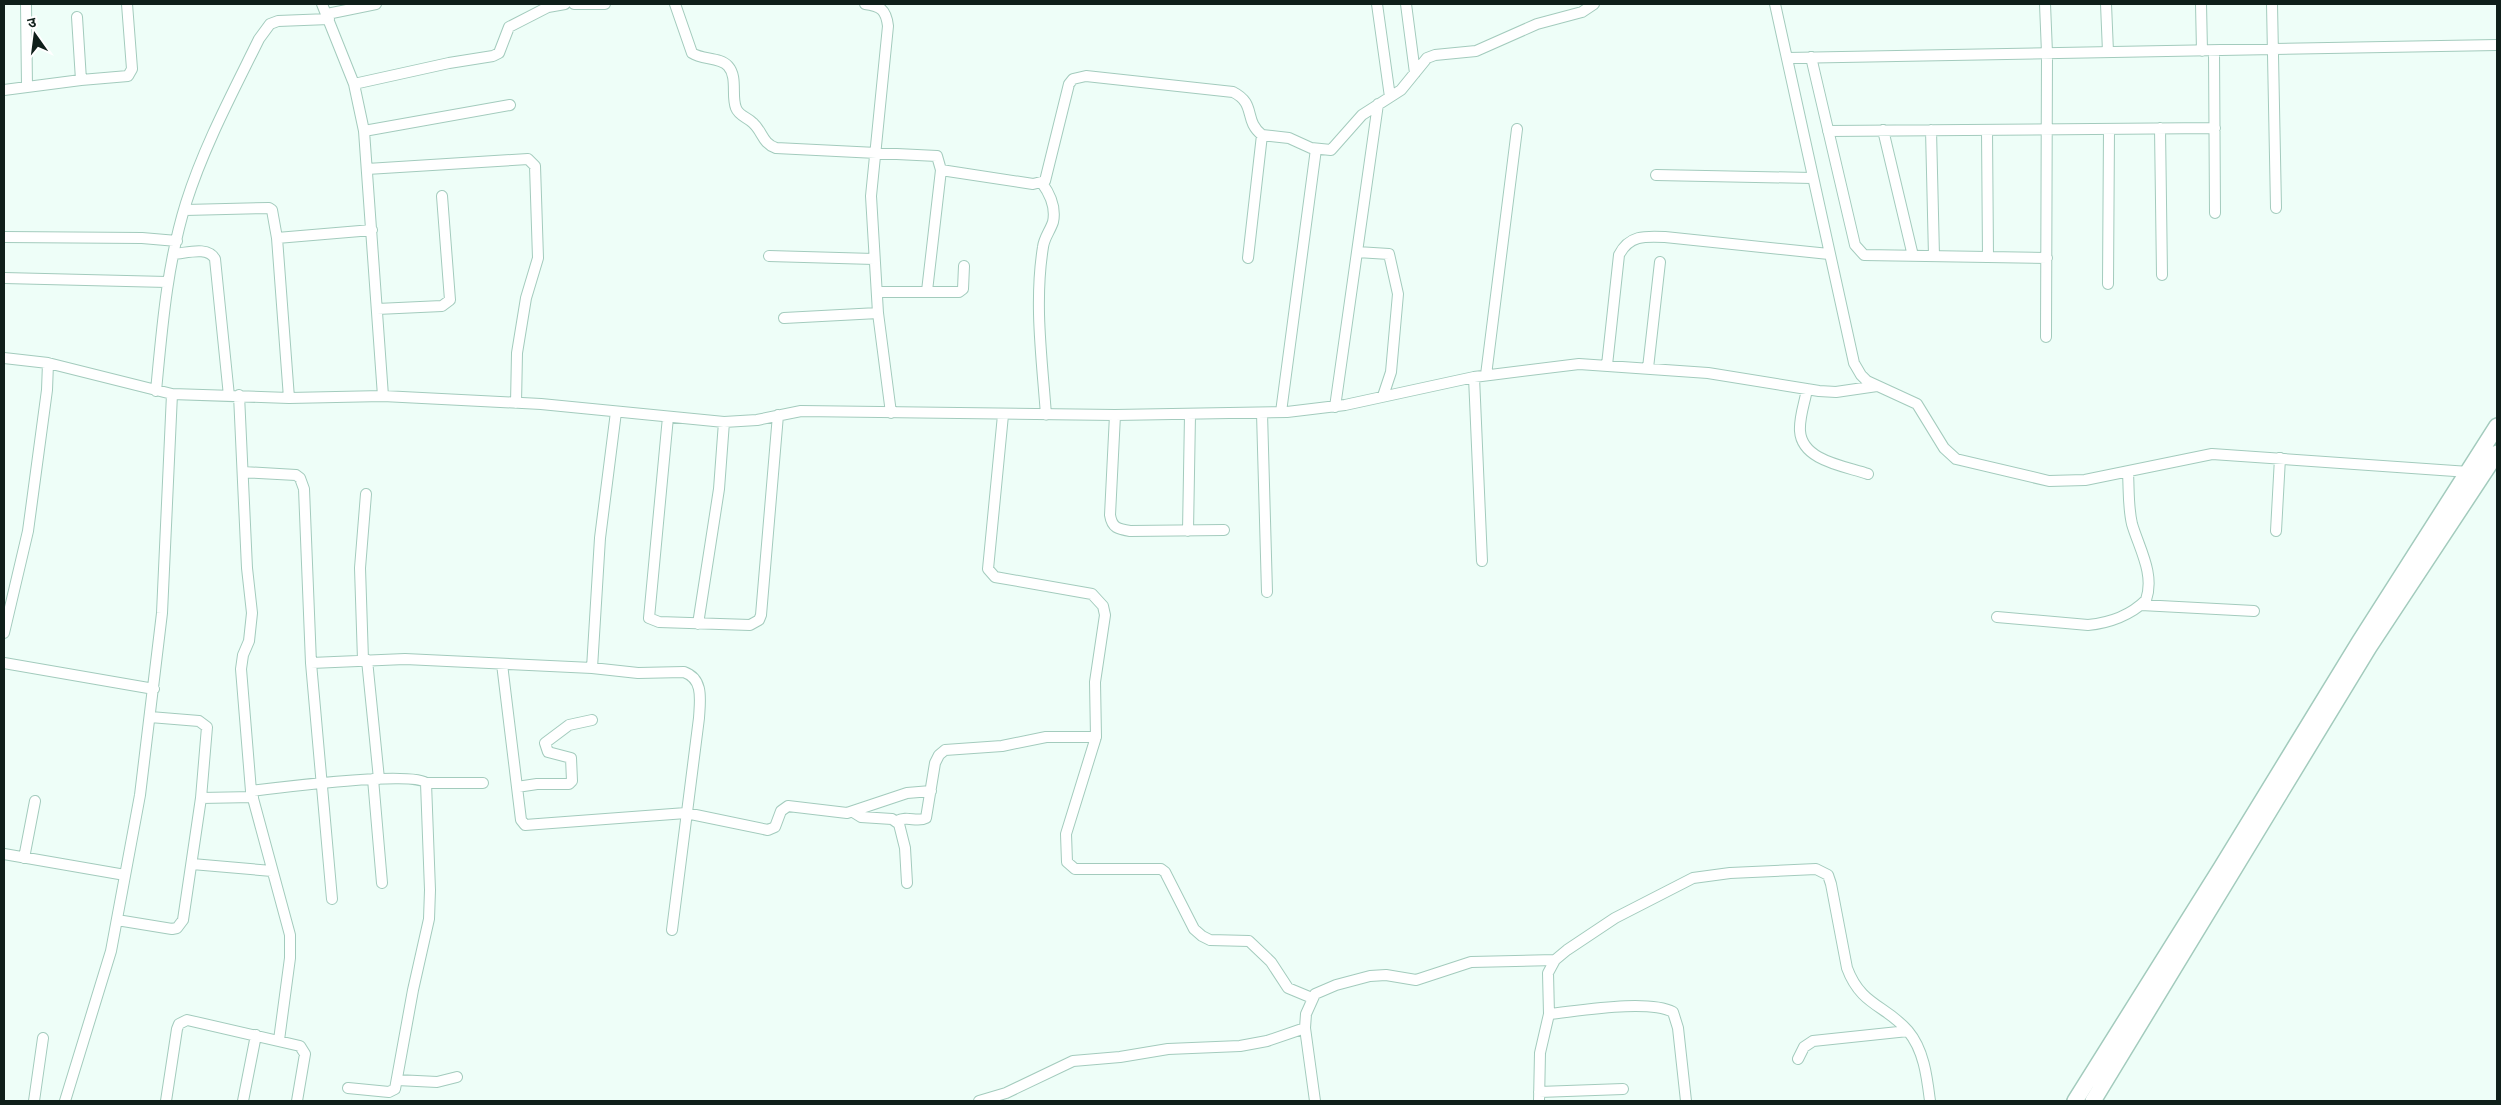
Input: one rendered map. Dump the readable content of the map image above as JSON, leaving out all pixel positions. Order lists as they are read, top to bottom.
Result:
{
  "north": "top"
}
